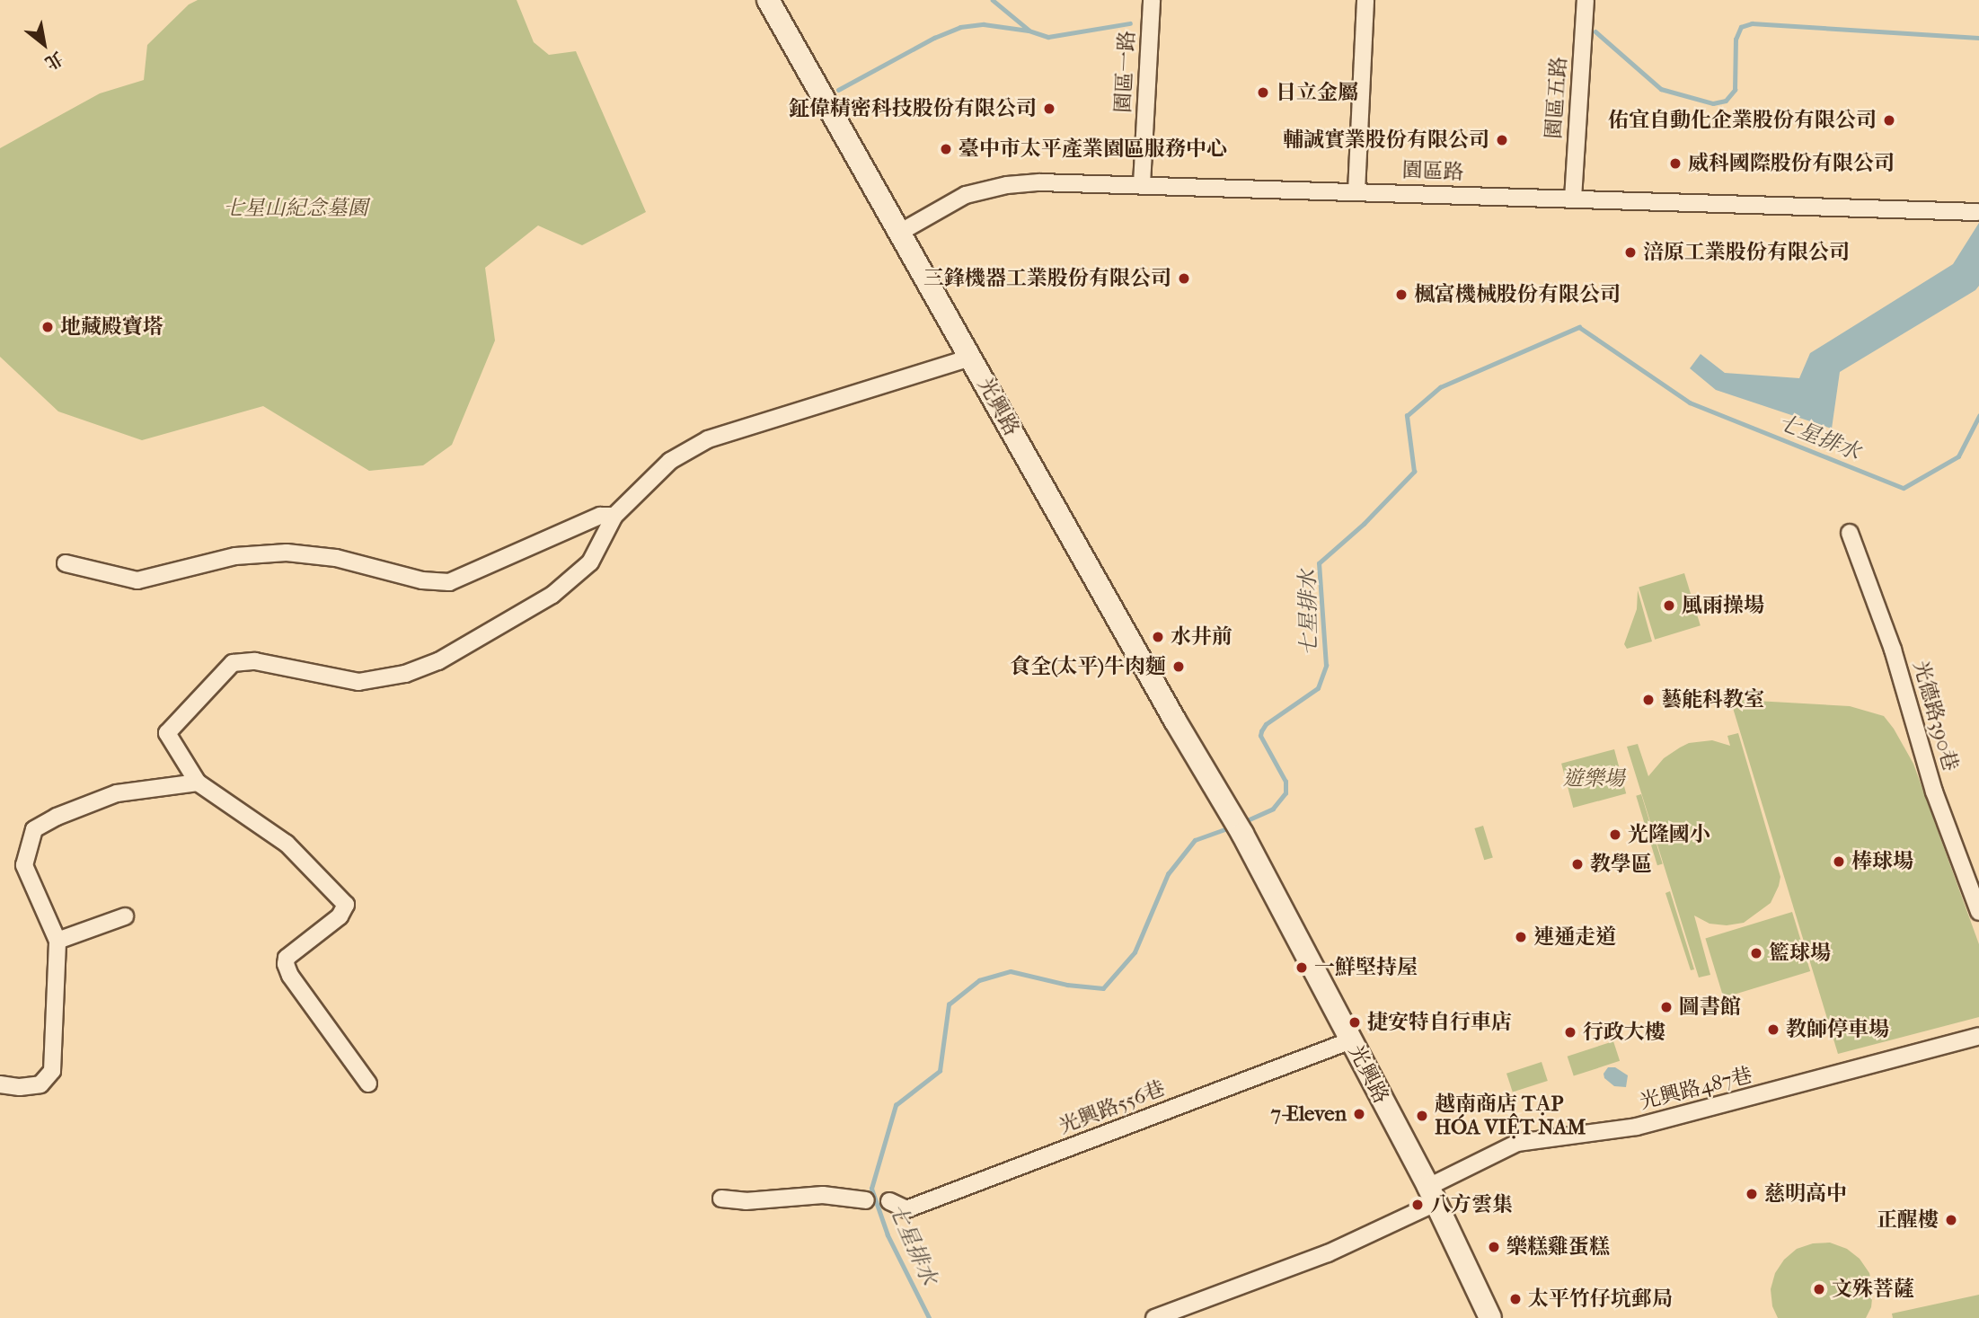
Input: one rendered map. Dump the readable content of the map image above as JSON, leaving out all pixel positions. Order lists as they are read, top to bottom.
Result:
{
  "streets": {
    "main road": ["光興路"],
    "street": [
      "園區一路",
      "園區五路",
      "園區路",
      "光德路390巷",
      "光興路487巷",
      "光興路556巷"
    ]
  },
  "crossings": [
    ["園區一路", "園區路"],
    ["園區五路", "園區路"],
    ["園區路", "光興路"],
    ["光興路", "光興路487巷"],
    ["光興路", "光興路556巷"]
  ],
  "water": ["七星排水"],
  "parks": ["七星山紀念墓園", "遊樂場"],
  "places": [
    "日立金屬",
    "鉦偉精密科技股份有限公司",
    "佑宜自動化企業股份有限公司",
    "輔誠實業股份有限公司",
    "臺中市太平產業園區服務中心",
    "威科國際股份有限公司",
    "涪原工業股份有限公司",
    "三鋒機器工業股份有限公司",
    "楓富機械股份有限公司",
    "地藏殿寶塔",
    "風雨操場",
    "水井前",
    "食全(太平)牛肉麵",
    "藝能科教室",
    "光隆國小",
    "棒球場",
    "教學區",
    "連通走道",
    "籃球場",
    "一鮮堅持屋",
    "圖書館",
    "捷安特自行車店",
    "教師停車場",
    "行政大樓",
    "7-Eleven",
    "越南商店 TẠP HÓA VIỆT NAM",
    "慈明高中",
    "八方雲集",
    "正醒樓",
    "樂糕雞蛋糕",
    "文殊菩薩",
    "太平竹仔坑郵局"
  ],
  "north": "bottom right"
}
